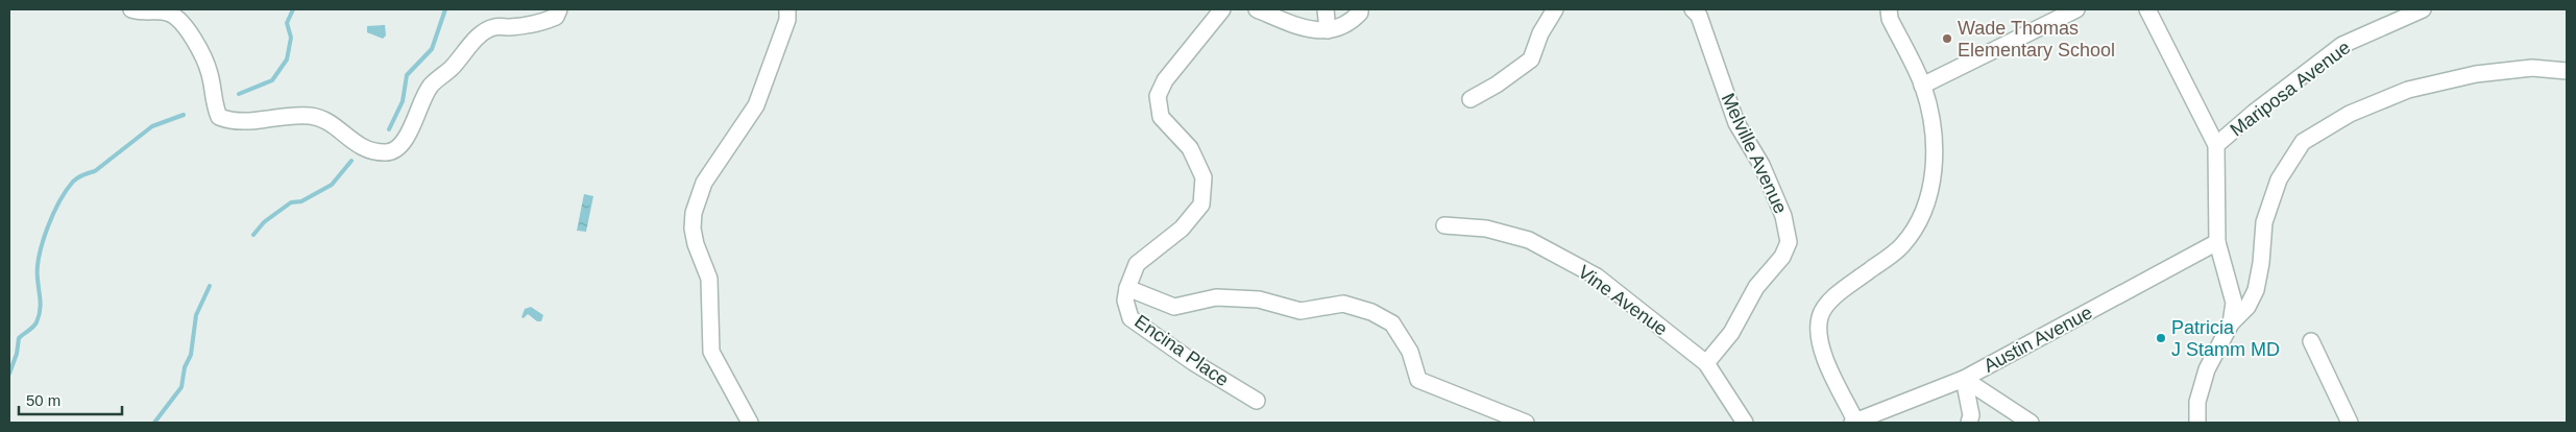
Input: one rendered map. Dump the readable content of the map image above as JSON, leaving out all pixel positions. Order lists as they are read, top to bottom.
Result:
{
  "streets": {
    "street": [
      "Mariposa Avenue",
      "Melville Avenue",
      "Vine Avenue",
      "Austin Avenue",
      "Encina Place"
    ]
  },
  "crossings": [
    ["Melville Avenue", "Vine Avenue"]
  ],
  "places": ["Wade Thomas Elementary School", "Patricia J Stamm MD"],
  "scale_bar": "50 m"
}
